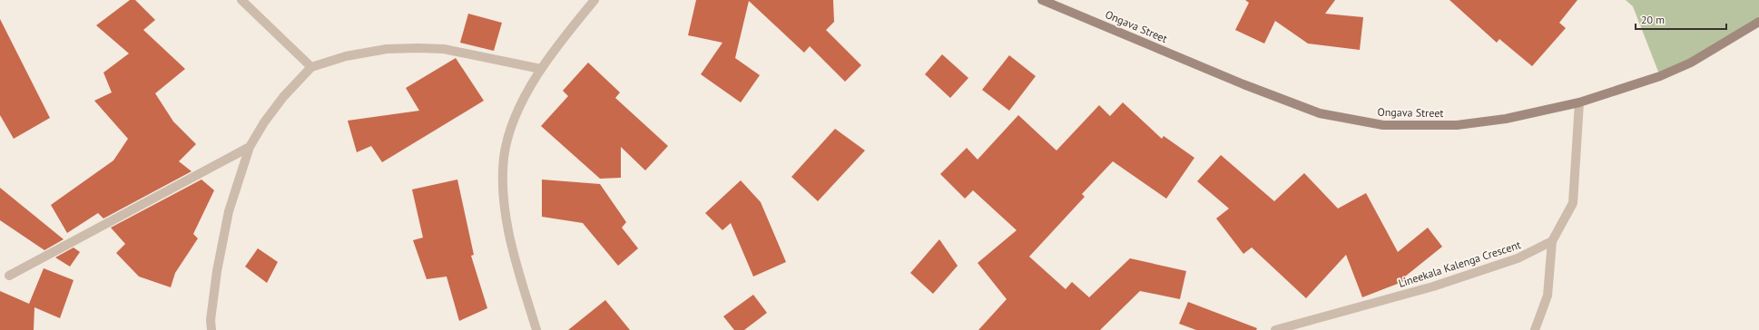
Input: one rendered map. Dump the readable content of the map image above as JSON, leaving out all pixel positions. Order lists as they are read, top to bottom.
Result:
{
  "streets": {
    "street": ["Ongava Street", "Lineekala Kalenga Crescent"]
  },
  "scale_bar": "20 m"
}
